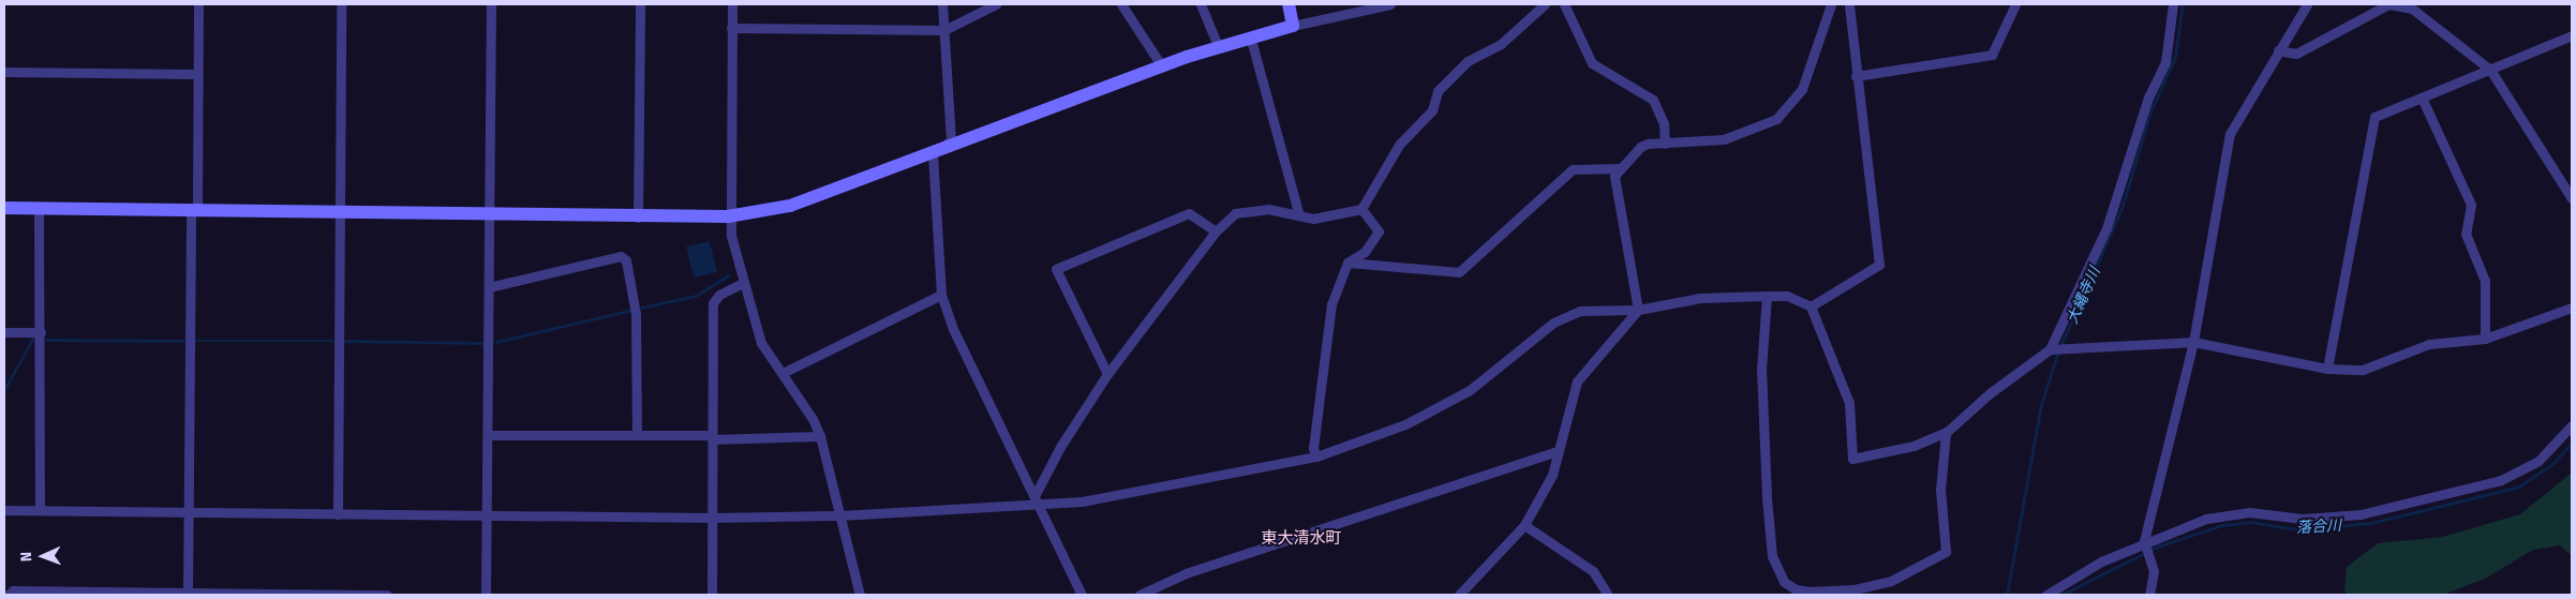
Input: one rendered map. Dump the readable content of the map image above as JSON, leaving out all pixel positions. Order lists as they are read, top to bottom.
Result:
{
  "districts": ["東大清水町"],
  "water": ["大縄寺川", "落合川"],
  "north": "left"
}
